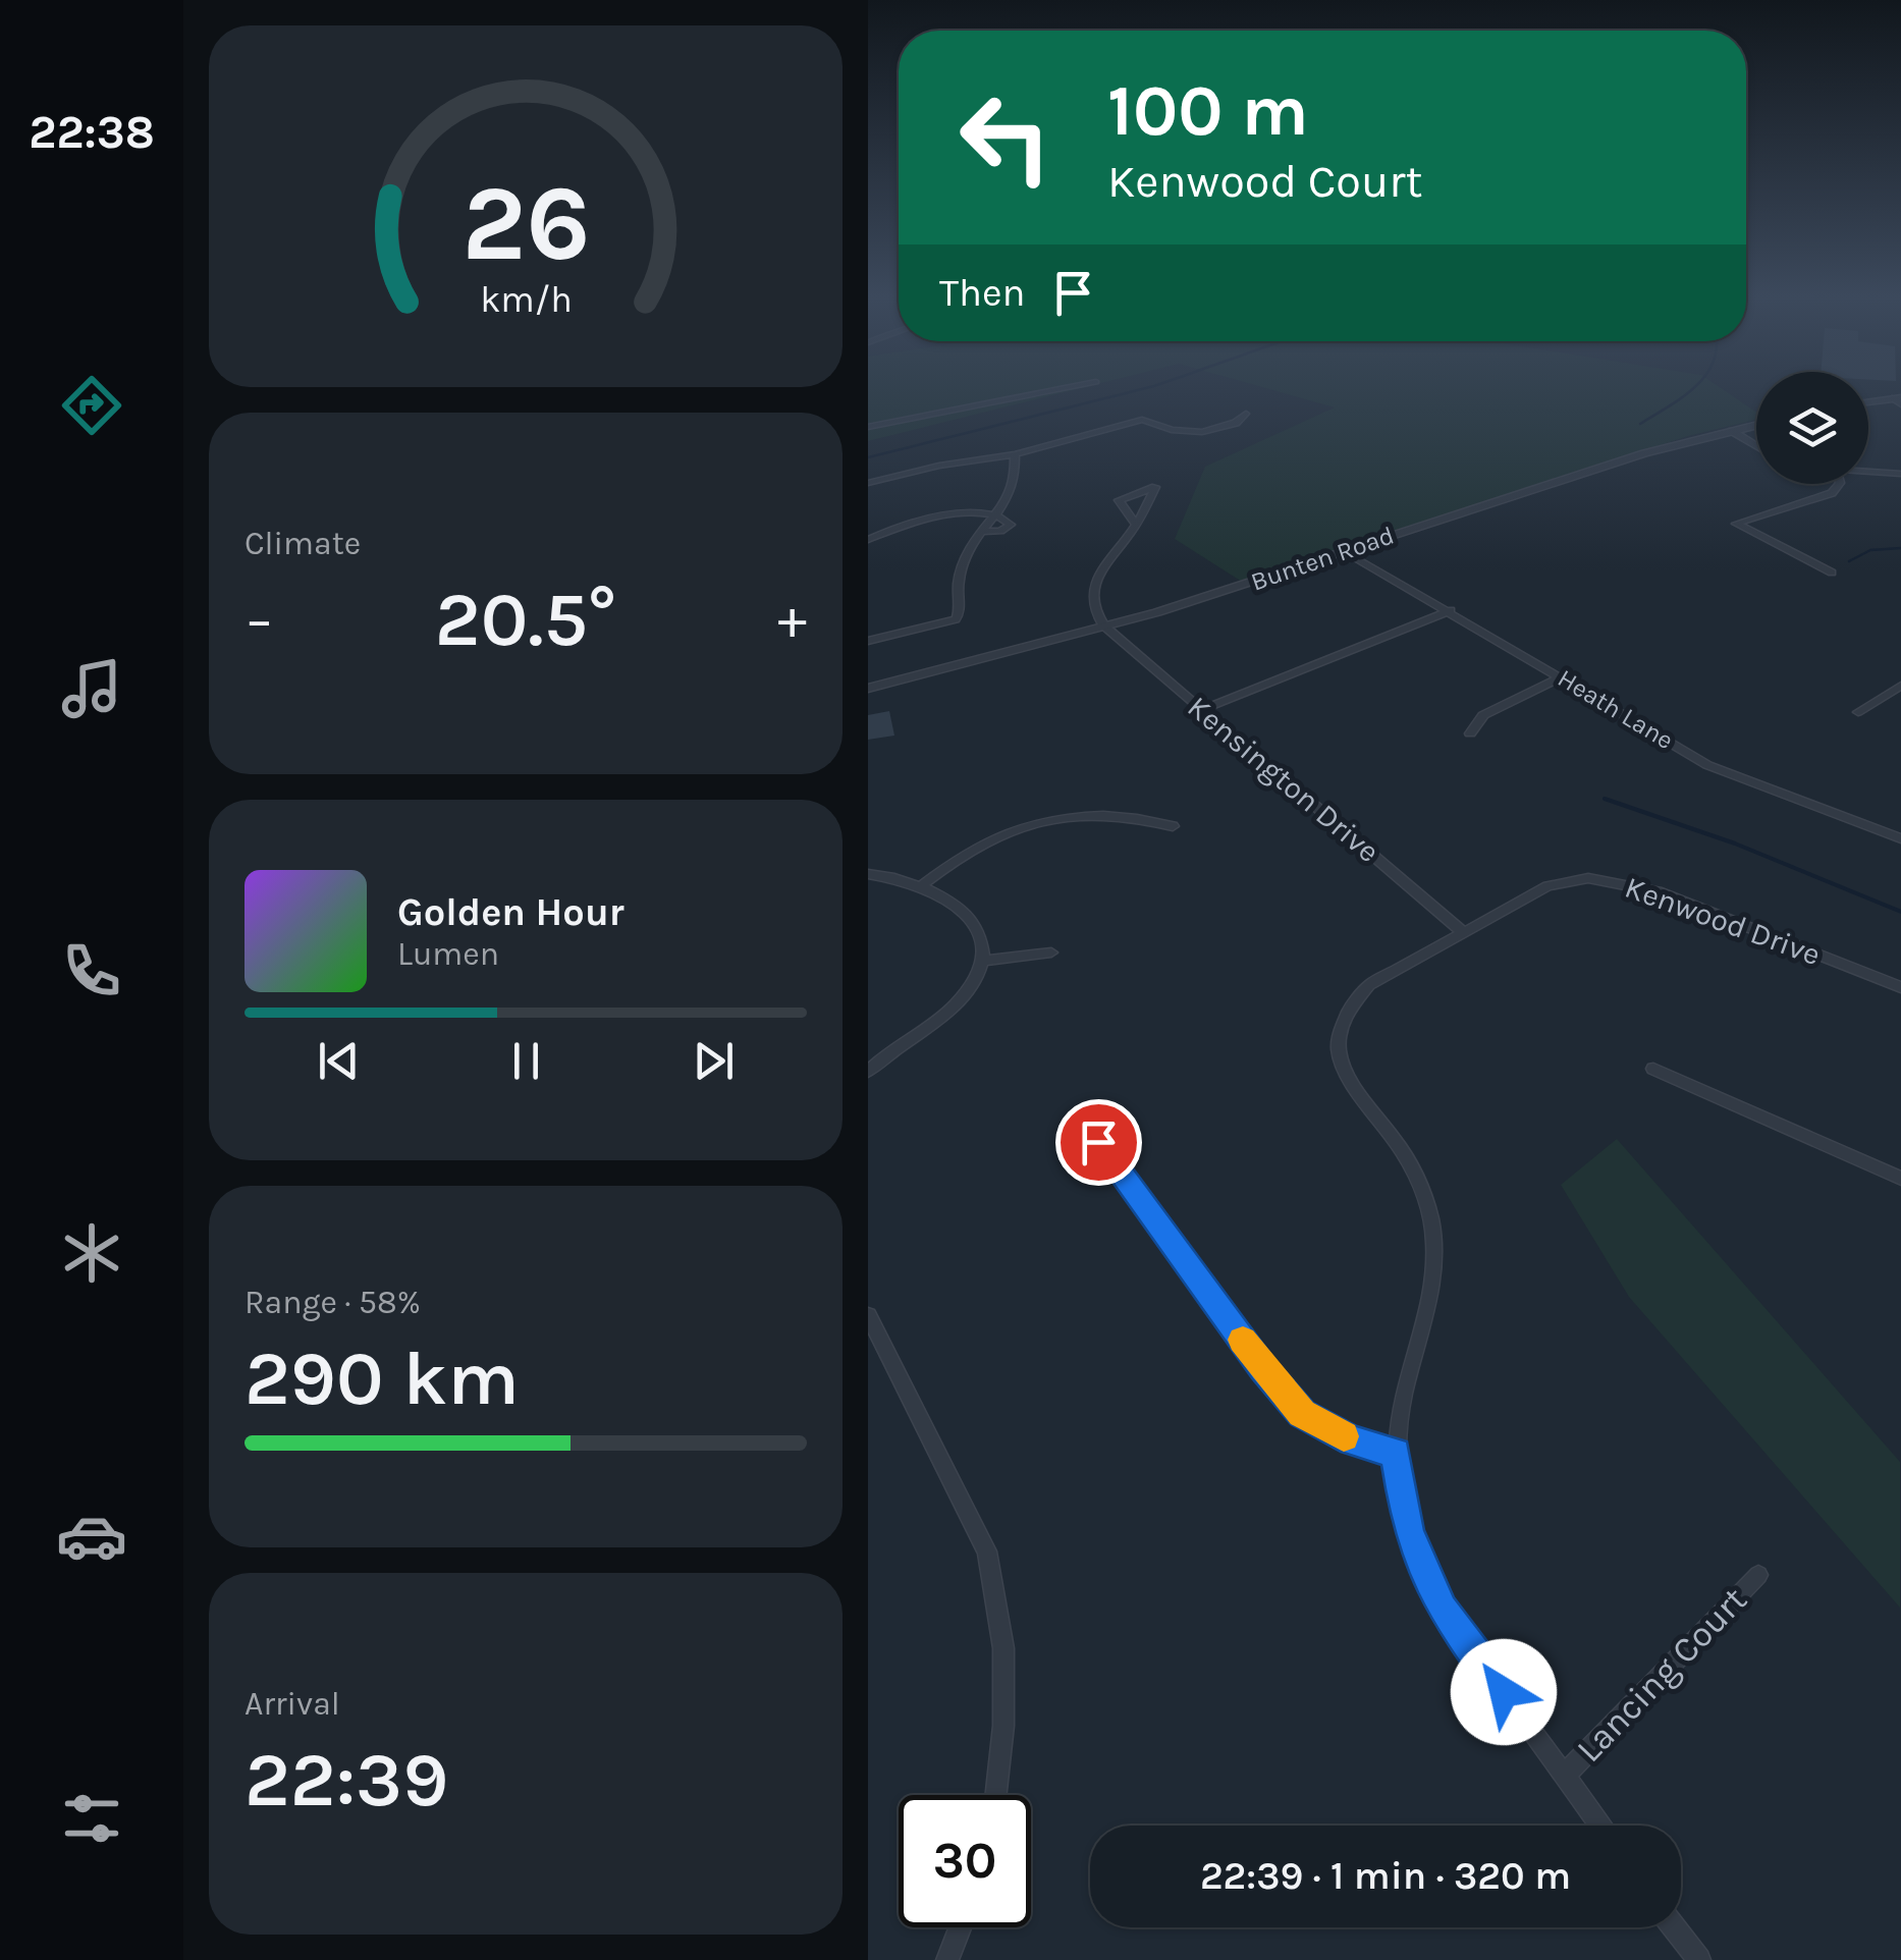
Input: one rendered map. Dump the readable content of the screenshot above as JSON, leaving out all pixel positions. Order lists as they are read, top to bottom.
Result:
{
  "streets": {
    "street": [
      "Bunten Road",
      "Heath Lane",
      "Kensington Drive",
      "Kenwood Drive",
      "Lancing Court"
    ]
  },
  "crossings": [
    ["Bunten Road", "Heath Lane"],
    ["Bunten Road", "Kensington Drive"],
    ["Kensington Drive", "Kenwood Drive"],
    ["Kenwood Drive", "Lancing Court"]
  ],
  "page": {
    "tabs": "22:38",
    "turn": ["100 m", "Kenwood Court"],
    "then": "Then",
    "tile": [
      "Climate",
      ["Range · 58%", "290 km"],
      ["Arrival", "22:39"]
    ],
    "heat": ["−", "20.5°", "+"],
    "song": ["Golden Hour", "Lumen"],
    "limit": "30",
    "trip": "22:39 · 1 min · 320 m",
    "gauge": ["26", "km/h"]
  }
}
